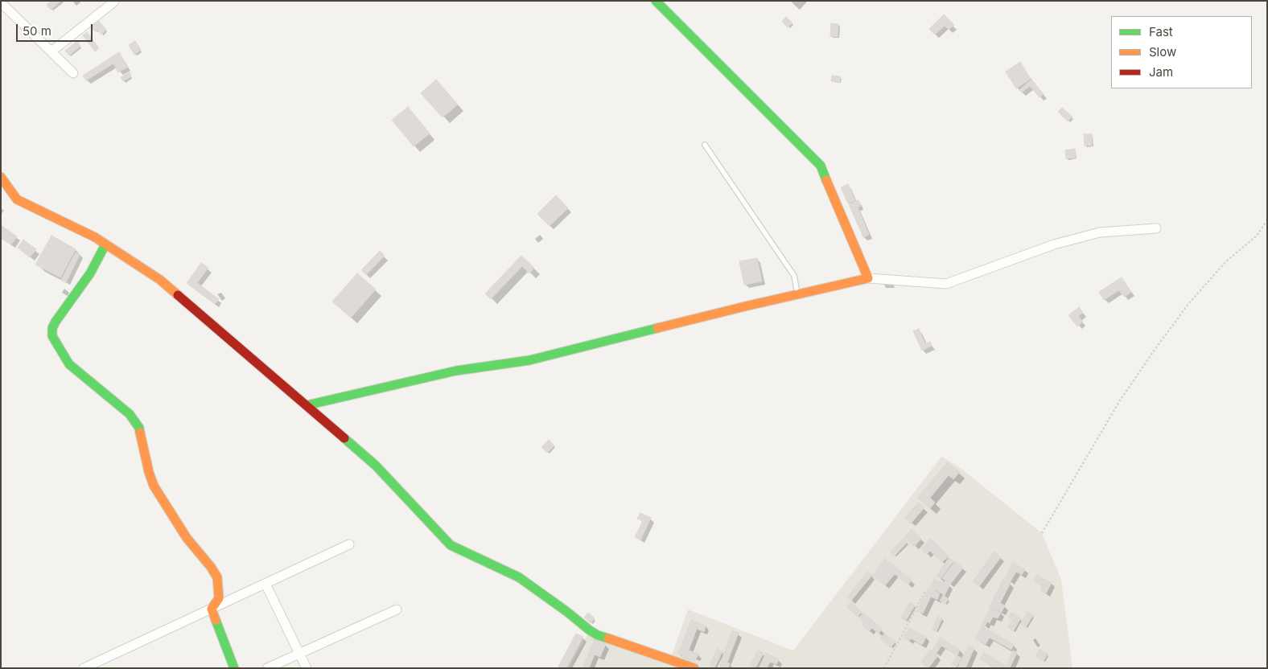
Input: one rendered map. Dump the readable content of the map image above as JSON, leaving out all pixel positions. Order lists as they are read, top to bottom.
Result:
{
  "legend": ["Fast", "Slow", "Jam"],
  "scale_bar": "50 m"
}
